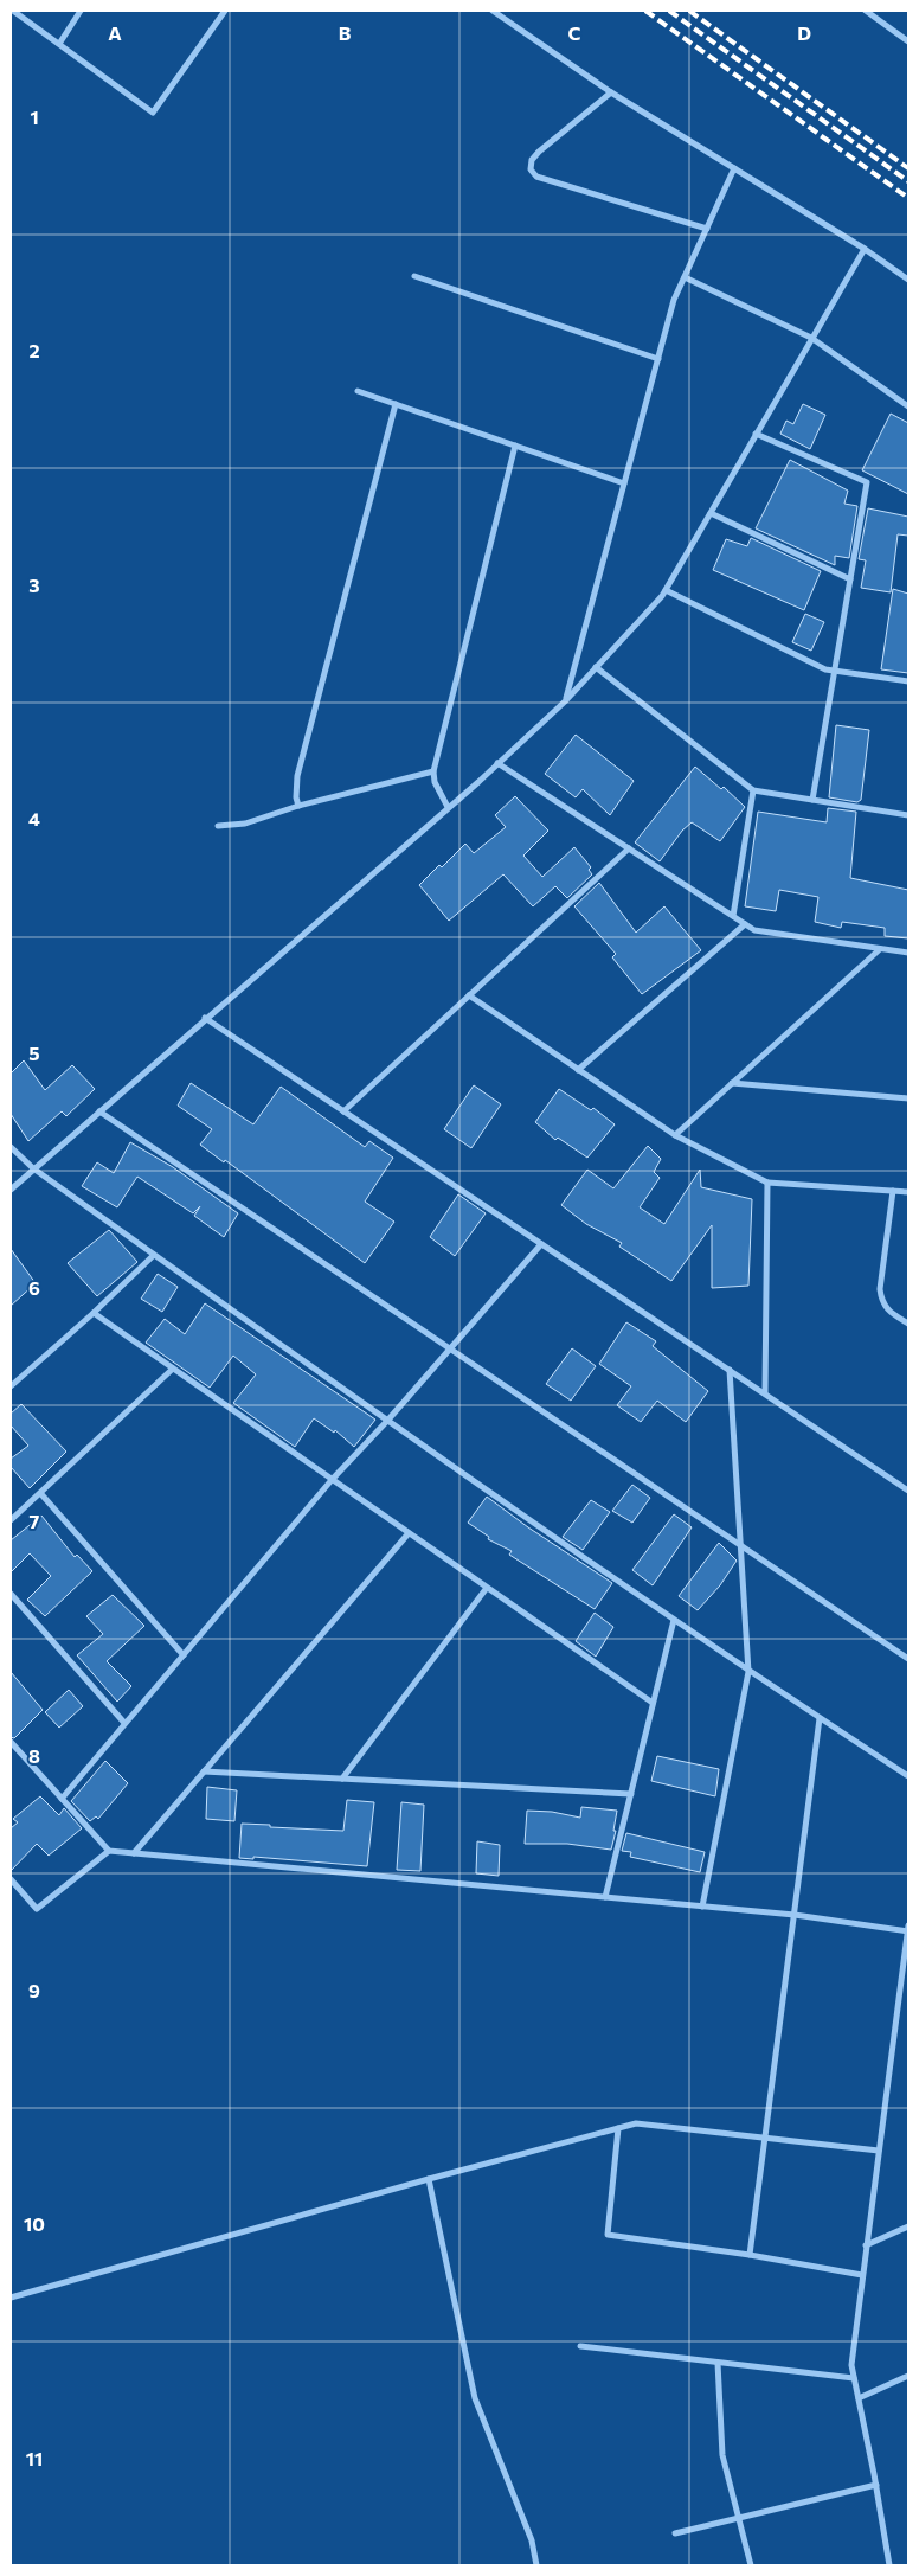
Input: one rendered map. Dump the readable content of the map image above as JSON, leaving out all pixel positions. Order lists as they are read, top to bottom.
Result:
{
  "grid": {
    "columns": [
      "A",
      "B",
      "C",
      "D"
    ],
    "rows": [
      "1",
      "2",
      "3",
      "4",
      "5",
      "6",
      "7",
      "8",
      "9",
      "10",
      "11"
    ]
  }
}
